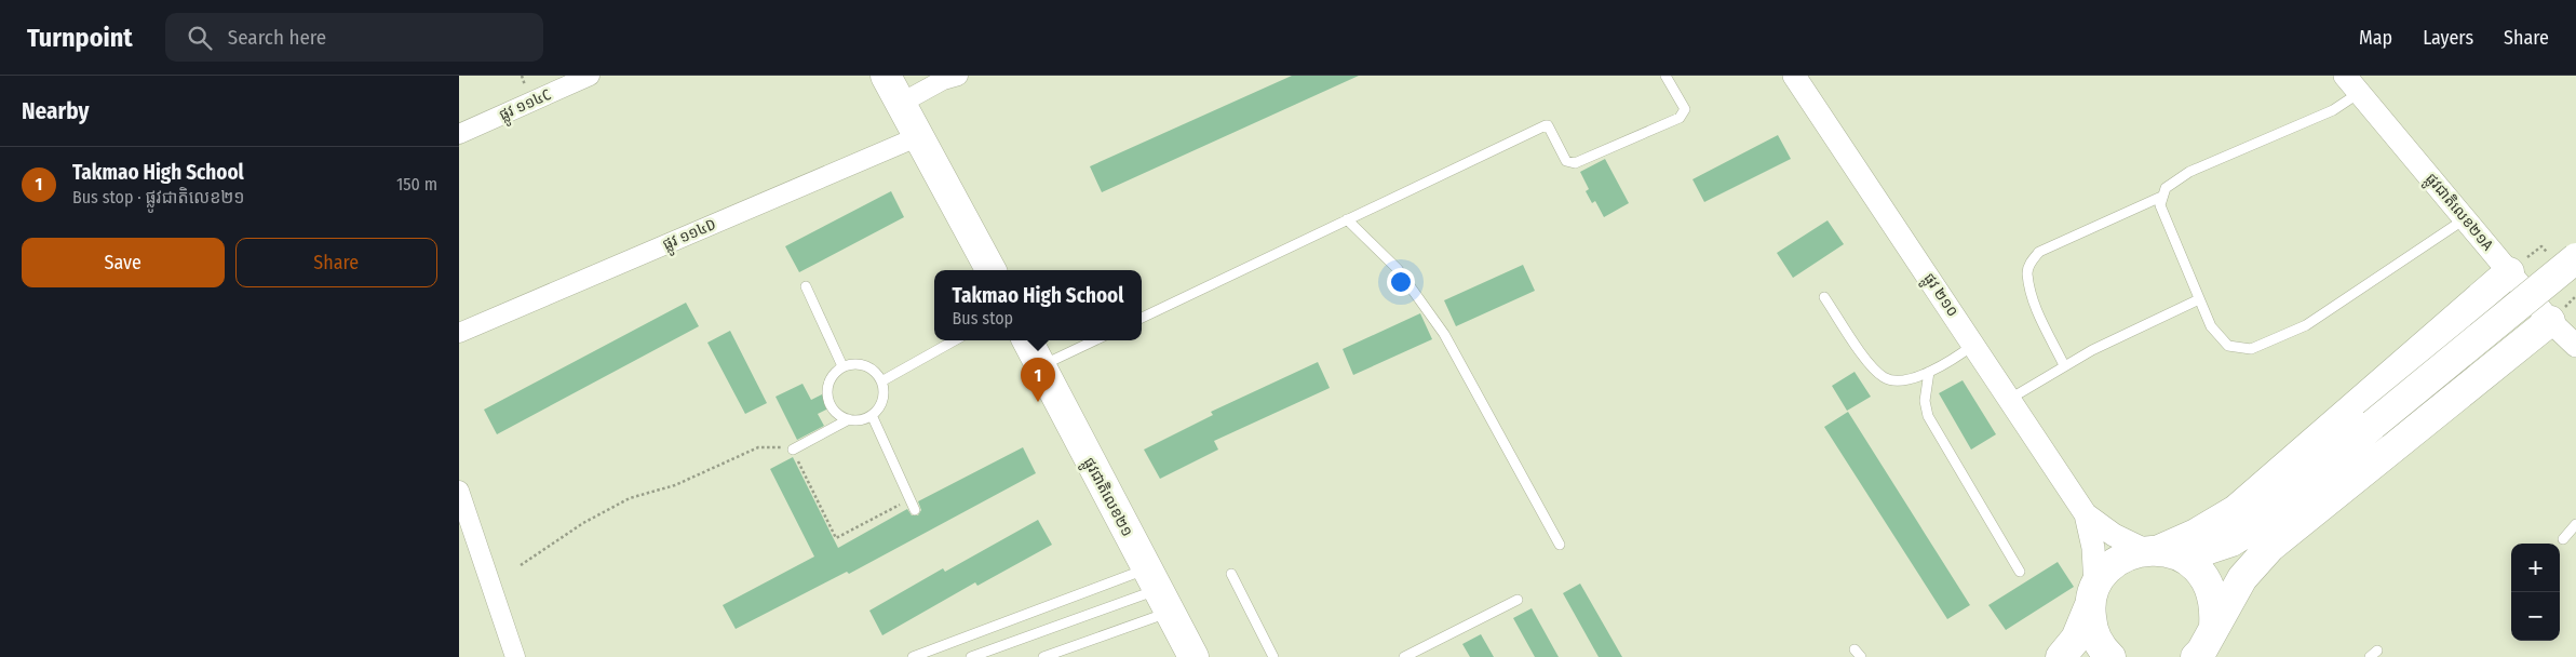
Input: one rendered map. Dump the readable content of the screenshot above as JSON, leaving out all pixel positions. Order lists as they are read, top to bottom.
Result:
{
  "streets": {
    "main road": ["ផ្លូវជាតិលេខ២១"],
    "street": [
      "ផ្លូវ ១១៤C",
      "ផ្លូវជាតិលេខ២១A",
      "ផ្លូវ ១១៤D",
      "ផ្លូវ ២១០"
    ]
  },
  "page": {
    "header": "Turnpoint",
    "search": "Search here",
    "nav": ["Map", "Layers", "Share"],
    "heading": "Nearby",
    "list": [
      {
        "mark": "1",
        "name": "Takmao High School",
        "note": "Bus stop · ផ្លូវជាតិលេខ២១",
        "value": "150 m"
      }
    ],
    "buttons": ["Save", "Share"],
    "popup": ["Takmao High School", "Bus stop"],
    "pins": "1",
    "map_buttons": ["+", "−"]
  }
}
